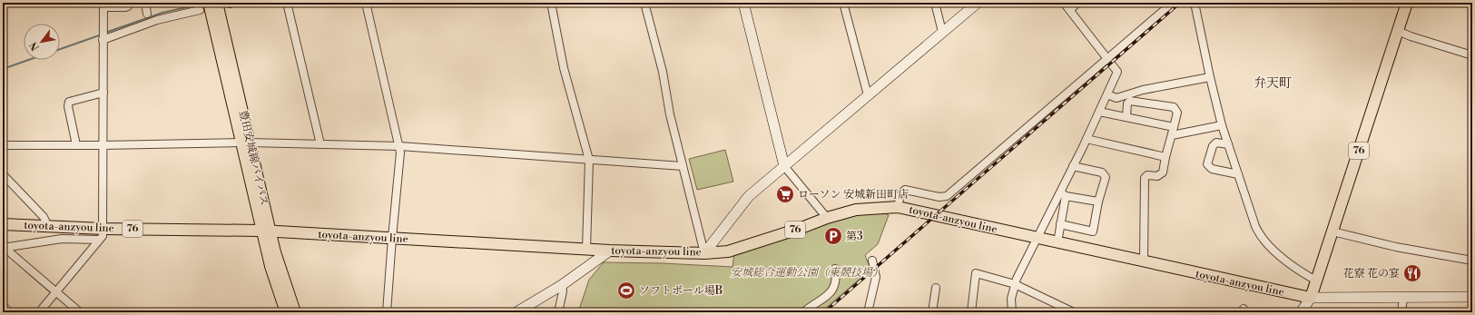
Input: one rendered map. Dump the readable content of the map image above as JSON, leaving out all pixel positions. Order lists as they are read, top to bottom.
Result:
{
  "streets": {
    "main road": ["76", "豊田安城線バイパス", "toyota-anzyou line"]
  },
  "crossings": [
    ["76", "toyota-anzyou line"],
    ["豊田安城線バイパス", "toyota-anzyou line"]
  ],
  "districts": ["弁天町"],
  "parks": ["安城総合運動公園（東競技場）"],
  "places": {
    "supermarket": ["ローソン 安城新田町店"],
    "parking": ["第3"],
    "restaurant": ["花寮 花の宴"],
    "sports": ["ソフトボール場B"]
  },
  "north": "bottom left"
}
